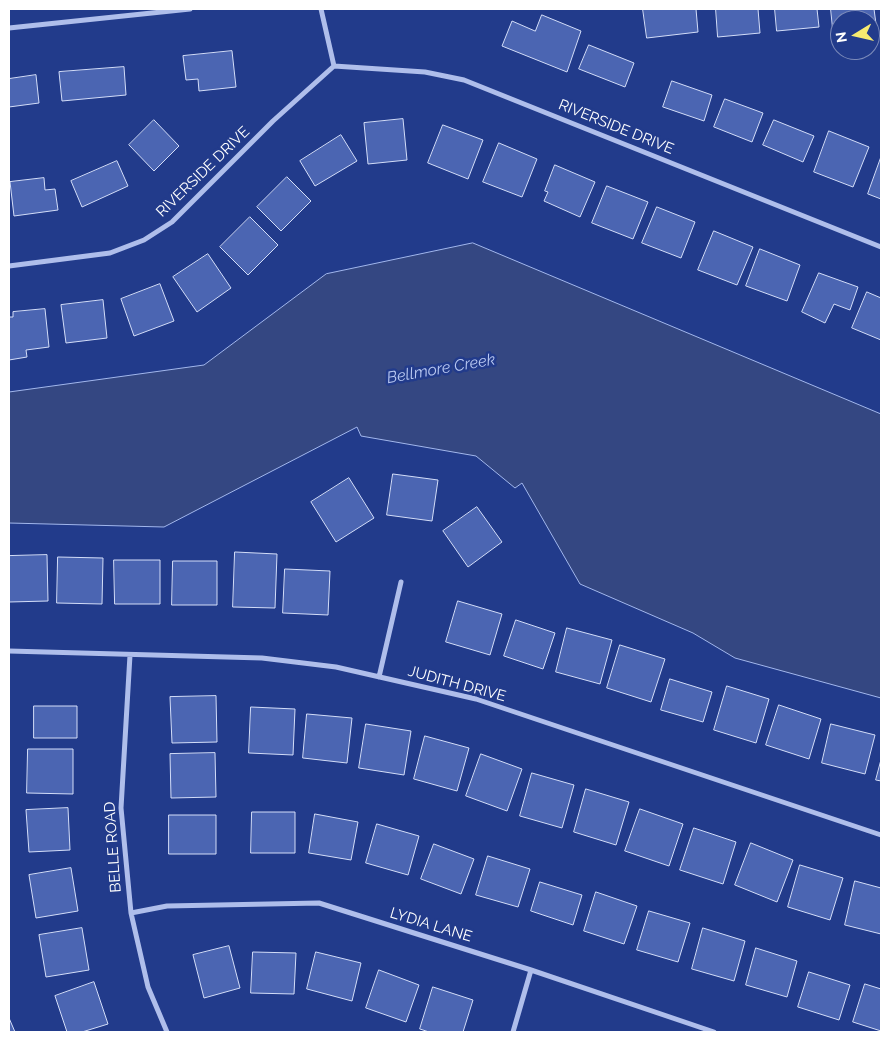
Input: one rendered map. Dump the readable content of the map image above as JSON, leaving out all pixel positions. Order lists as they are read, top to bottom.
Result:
{
  "streets": {
    "street": [
      "RIVERSIDE DRIVE",
      "JUDITH DRIVE",
      "BELLE ROAD",
      "LYDIA LANE"
    ]
  },
  "crossings": [
    ["JUDITH DRIVE", "BELLE ROAD"],
    ["BELLE ROAD", "LYDIA LANE"]
  ],
  "water": ["Bellmore Creek"],
  "north": "left"
}
